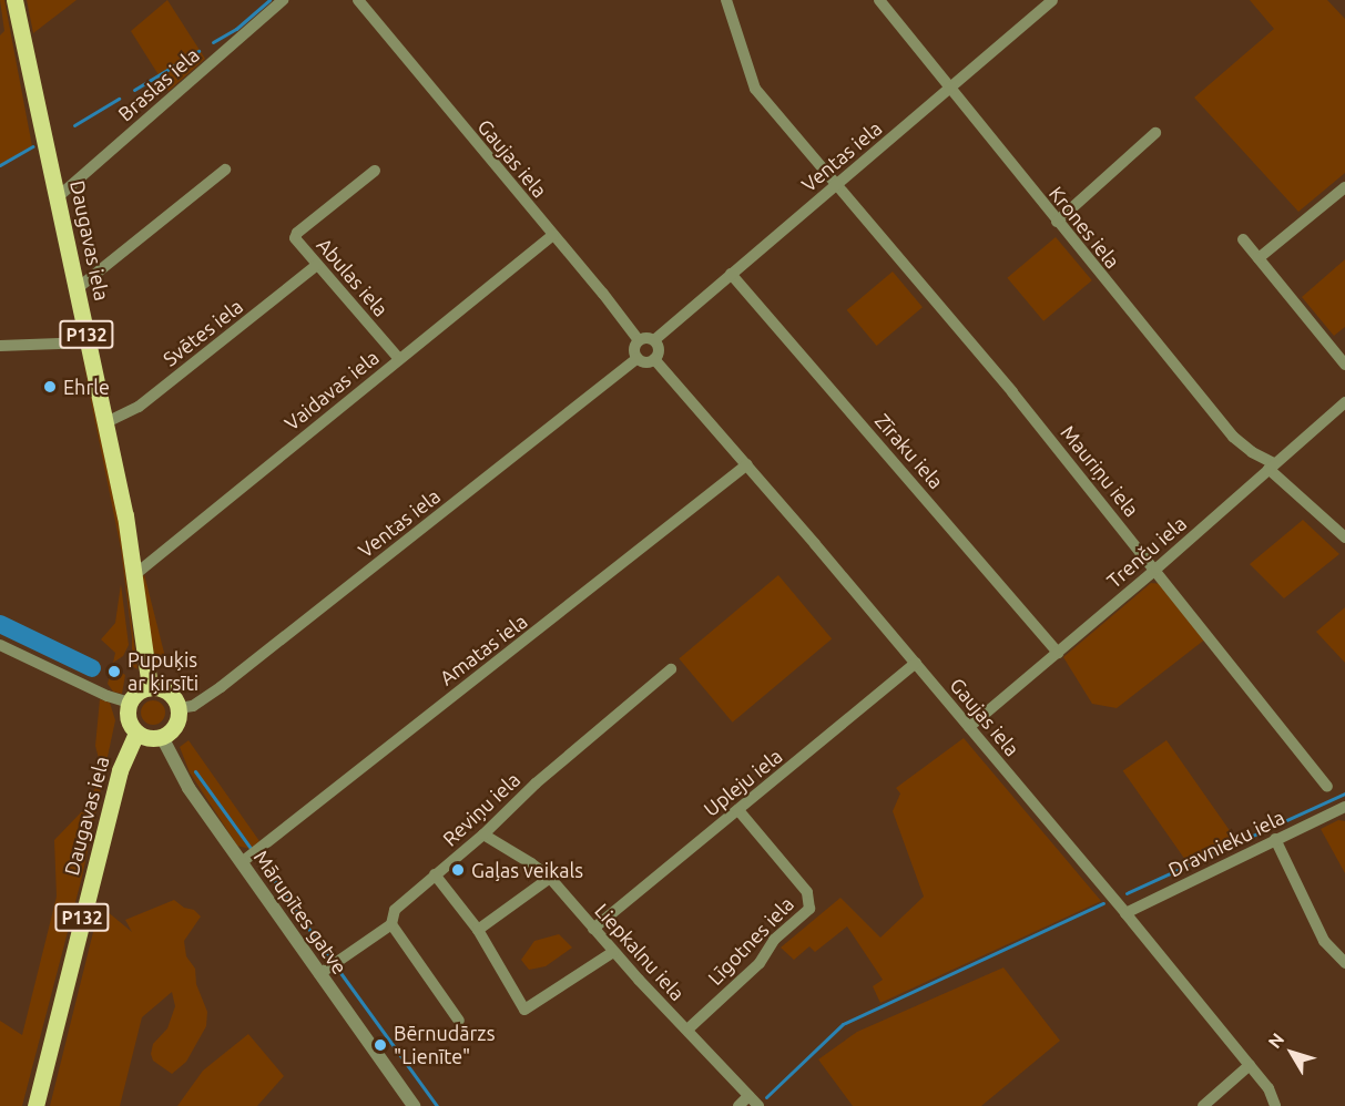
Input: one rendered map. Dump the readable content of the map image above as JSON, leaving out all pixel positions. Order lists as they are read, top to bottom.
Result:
{
  "streets": {
    "main road": ["Daugavas iela", "P132"],
    "street": [
      "Braslas iela",
      "Ventas iela",
      "Gaujas iela",
      "Krones iela",
      "Abulas iela",
      "Svētes iela",
      "Vaidavas iela",
      "Zīraku iela",
      "Mauriņu iela",
      "Trenču iela",
      "Amatas iela",
      "Upleju iela",
      "Reviņu iela",
      "Dravnieku iela",
      "Mārupītes gatve",
      "Līgotnes iela",
      "Liepkalnu iela"
    ]
  },
  "crossings": [
    ["Braslas iela", "Daugavas iela"],
    ["Ventas iela", "Gaujas iela"],
    ["Ventas iela", "Krones iela"],
    ["Ventas iela", "Daugavas iela"],
    ["Ventas iela", "Zīraku iela"],
    ["Ventas iela", "Mauriņu iela"],
    ["Ventas iela", "Mārupītes gatve"],
    ["Gaujas iela", "Vaidavas iela"],
    ["Gaujas iela", "Trenču iela"],
    ["Gaujas iela", "Amatas iela"],
    ["Gaujas iela", "Upleju iela"],
    ["Gaujas iela", "Dravnieku iela"],
    ["Krones iela", "Trenču iela"],
    ["Daugavas iela", "Svētes iela"],
    ["Daugavas iela", "Vaidavas iela"],
    ["Daugavas iela", "Mārupītes gatve"],
    ["Abulas iela", "Svētes iela"],
    ["Abulas iela", "Vaidavas iela"],
    ["Zīraku iela", "Trenču iela"],
    ["Mauriņu iela", "Trenču iela"],
    ["Amatas iela", "Mārupītes gatve"],
    ["Upleju iela", "Līgotnes iela"],
    ["Upleju iela", "Liepkalnu iela"],
    ["Reviņu iela", "Mārupītes gatve"],
    ["Reviņu iela", "Liepkalnu iela"],
    ["Līgotnes iela", "Liepkalnu iela"]
  ],
  "places": [
    "Ehrle",
    "Pupuķis ar ķirsīti",
    "Gaļas veikals",
    "Bērnudārzs \"Lienīte\""
  ],
  "north": "top left"
}
